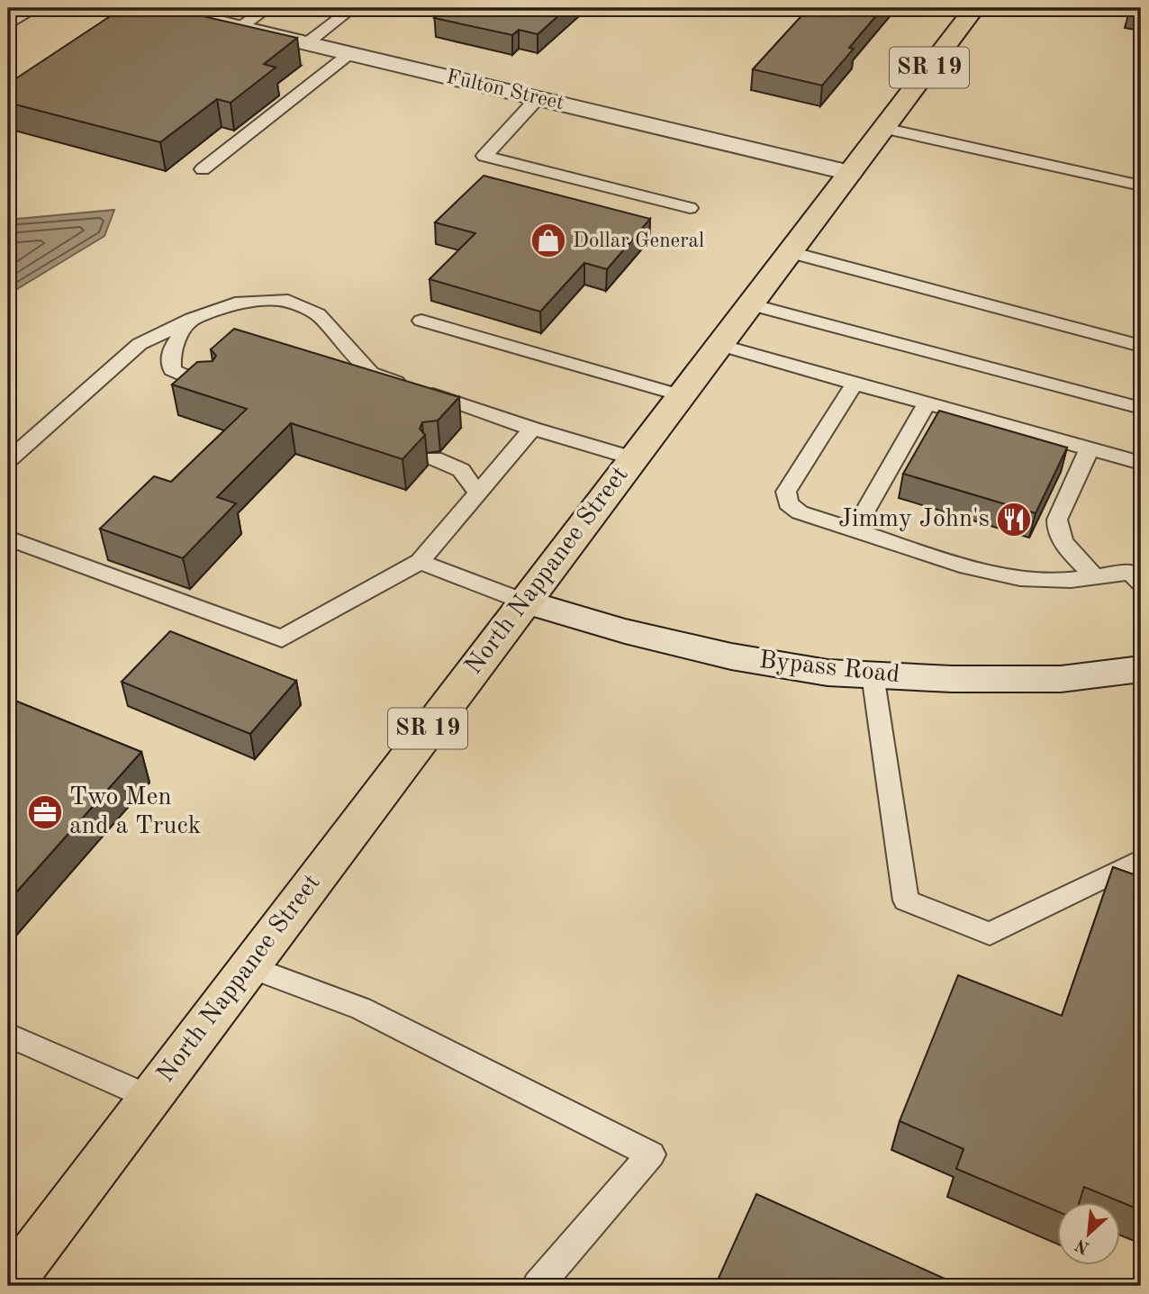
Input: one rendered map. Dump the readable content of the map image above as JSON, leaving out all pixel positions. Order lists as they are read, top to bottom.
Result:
{
  "streets": {
    "main road": ["SR 19", "North Nappanee Street"],
    "street": ["Fulton Street", "Bypass Road"]
  },
  "crossings": [
    ["Fulton Street", "North Nappanee Street"],
    ["North Nappanee Street", "Bypass Road"]
  ],
  "places": {
    "shop": ["Dollar General"],
    "restaurant": ["Jimmy John's"],
    "office": ["Two Men and a Truck"]
  },
  "north": "bottom left"
}
